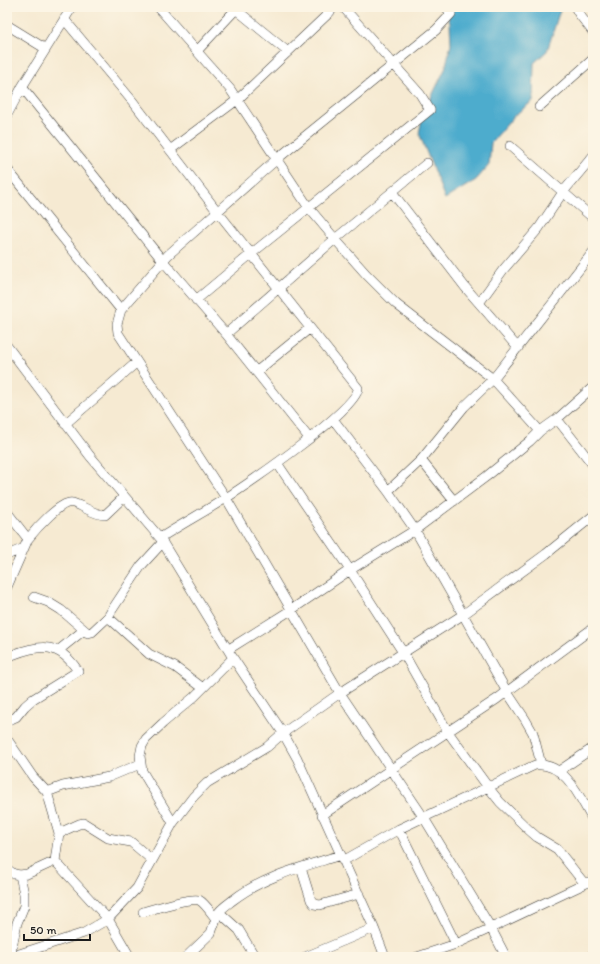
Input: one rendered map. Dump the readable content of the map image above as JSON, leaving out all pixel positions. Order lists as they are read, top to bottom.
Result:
{
  "scale_bar": "50 m"
}
